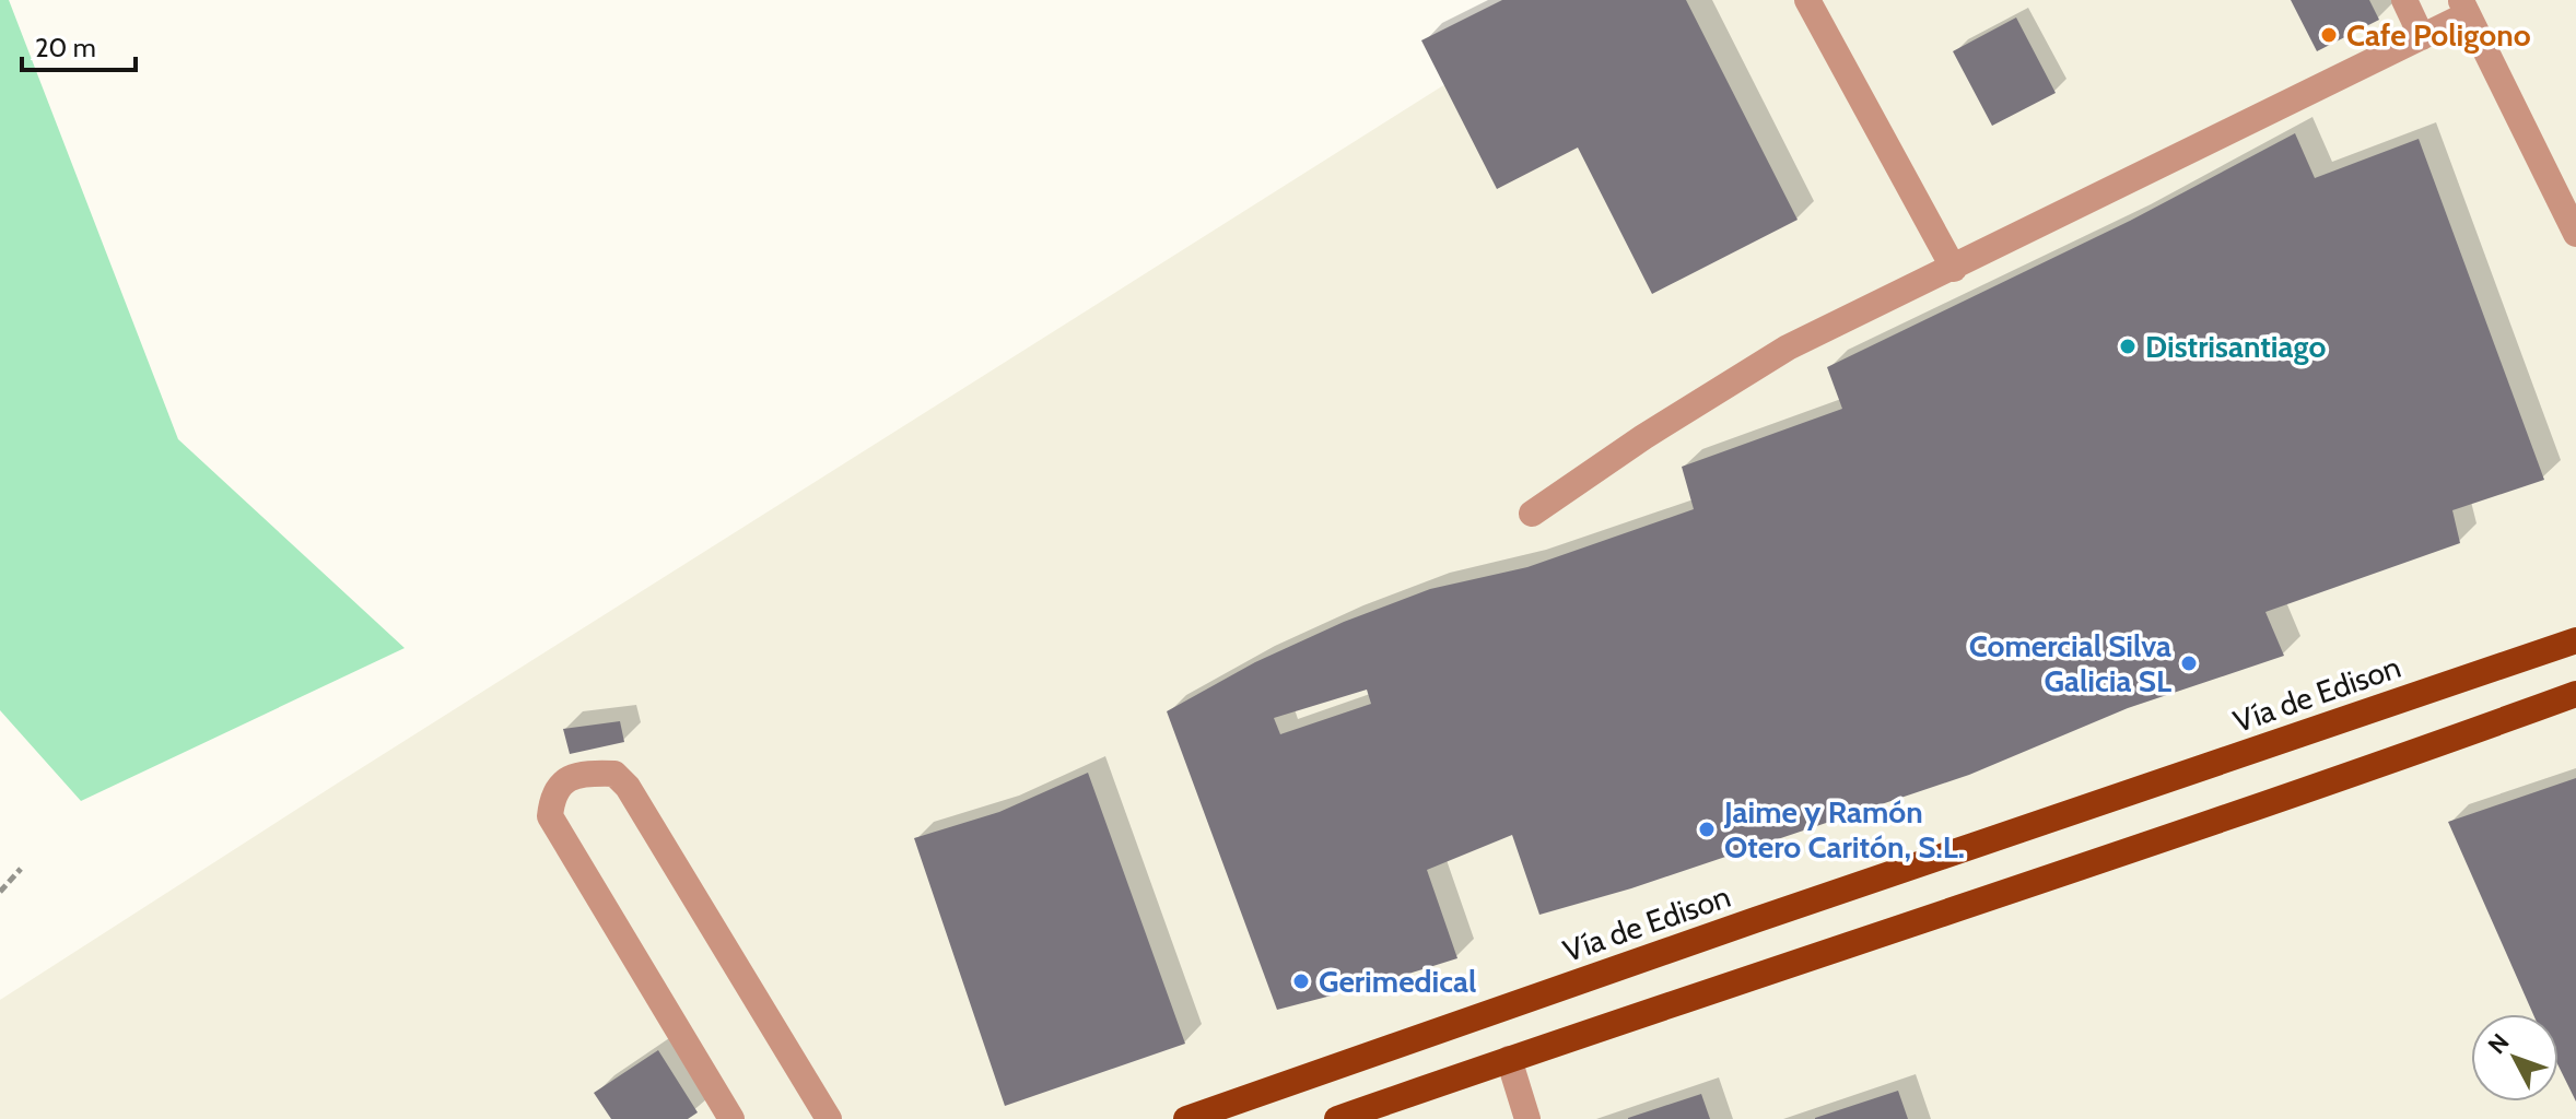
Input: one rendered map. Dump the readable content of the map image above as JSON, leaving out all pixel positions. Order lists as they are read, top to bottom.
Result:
{
  "streets": {
    "main road": ["Vía de Edison"]
  },
  "places": [
    "Cafe Poligono",
    "Distrisantiago",
    "Comercial Silva Galicia SL",
    "Jaime y Ramón Otero Caritón, S.L.",
    "Gerimedical"
  ],
  "scale_bar": "20 m",
  "north": "top left"
}
